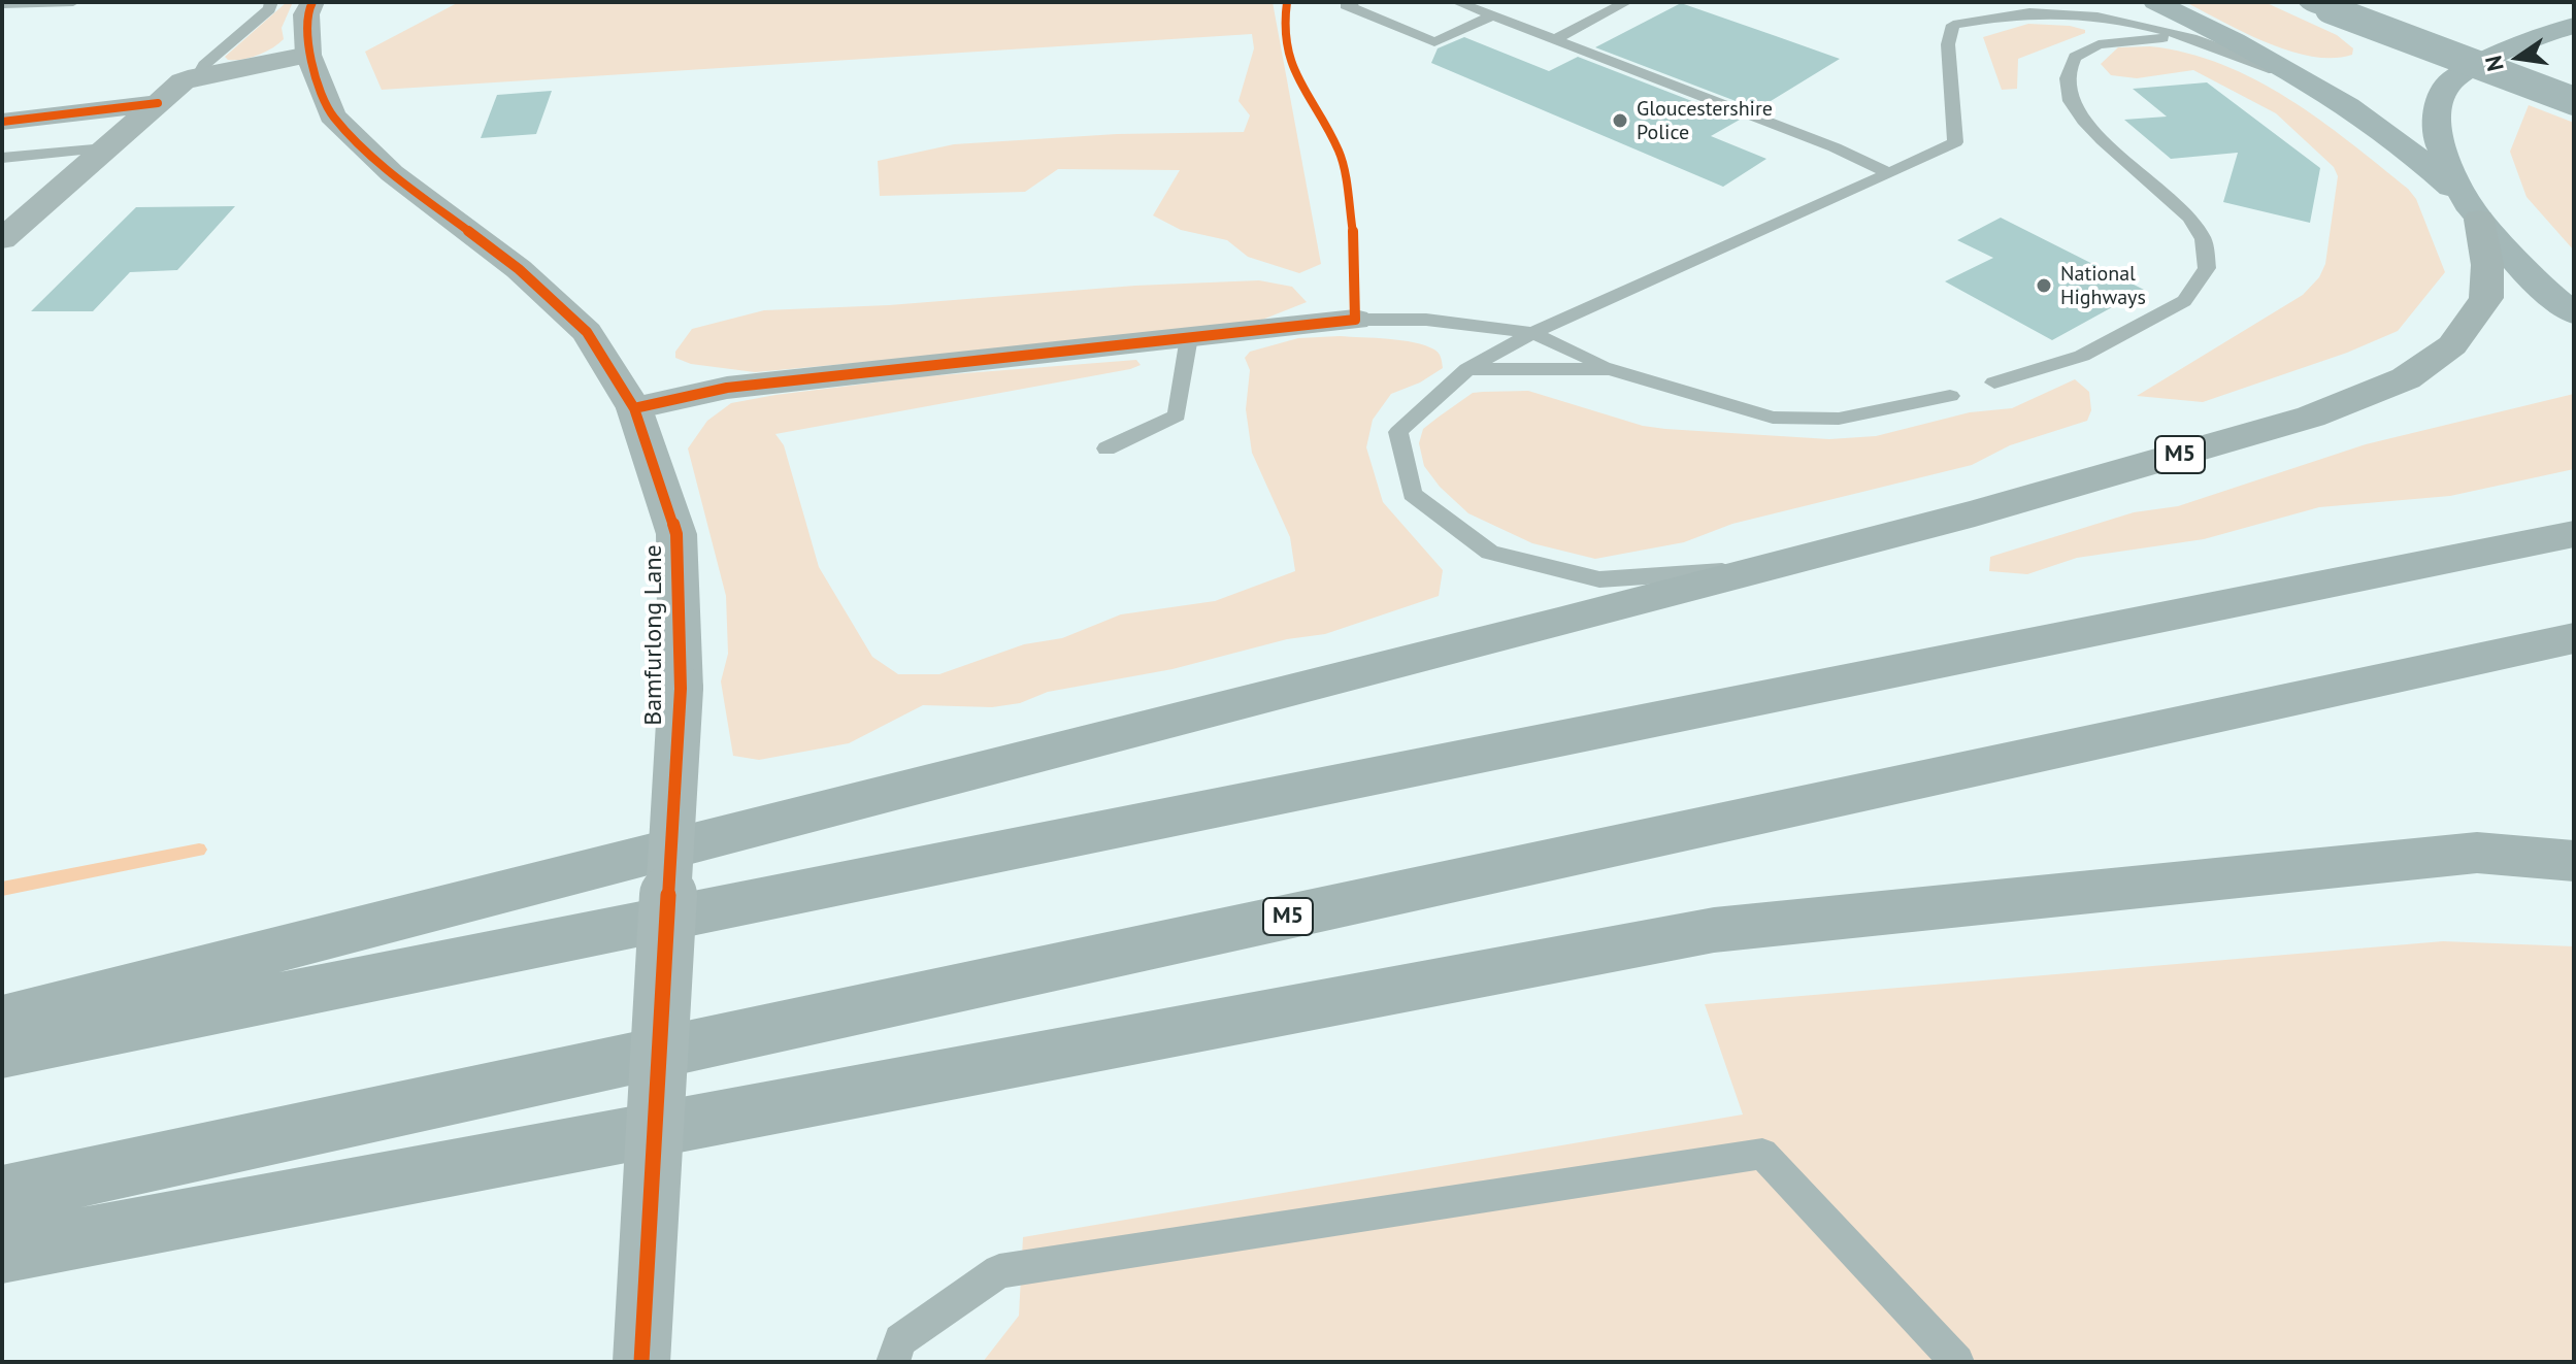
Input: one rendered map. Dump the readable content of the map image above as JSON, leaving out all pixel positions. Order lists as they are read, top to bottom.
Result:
{
  "streets": {
    "highway": ["M5"],
    "street": ["Bamfurlong Lane"]
  },
  "places": ["Gloucestershire Police", "National Highways"],
  "north": "left"
}
